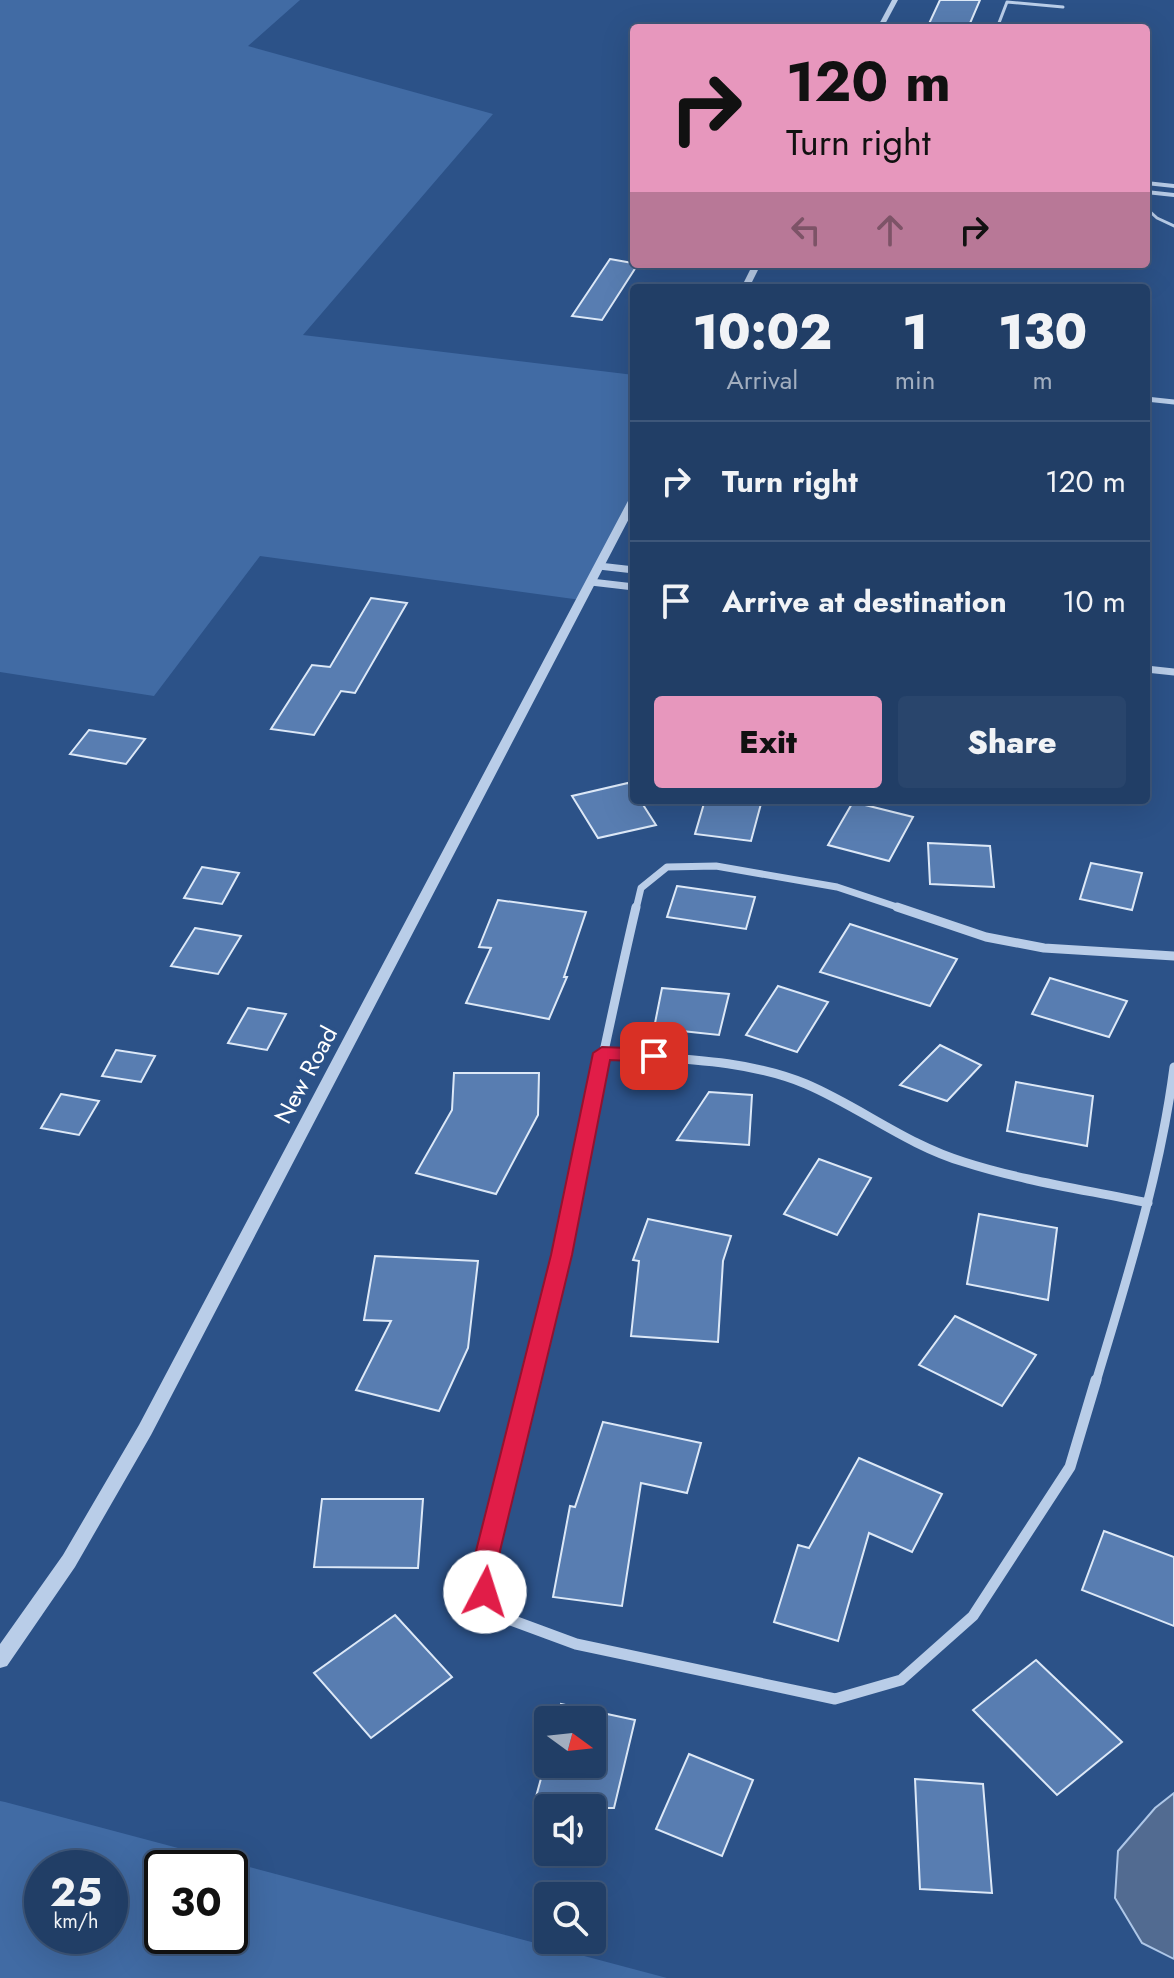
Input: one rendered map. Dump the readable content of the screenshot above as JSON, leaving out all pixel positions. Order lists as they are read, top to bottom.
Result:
{
  "streets": {
    "street": ["New Road"]
  },
  "north": "right",
  "page": {
    "turn": ["120 m", "Turn right"],
    "eta": [
      "10:02",
      "Arrival",
      "1",
      "min",
      "130",
      "m"
    ],
    "list": [
      {
        "name": "Turn right",
        "value": "120 m"
      },
      {
        "name": "Arrive at destination",
        "value": "10 m"
      }
    ],
    "buttons": ["Exit", "Share"],
    "speed": "25 km/h",
    "limit": "30"
  }
}
